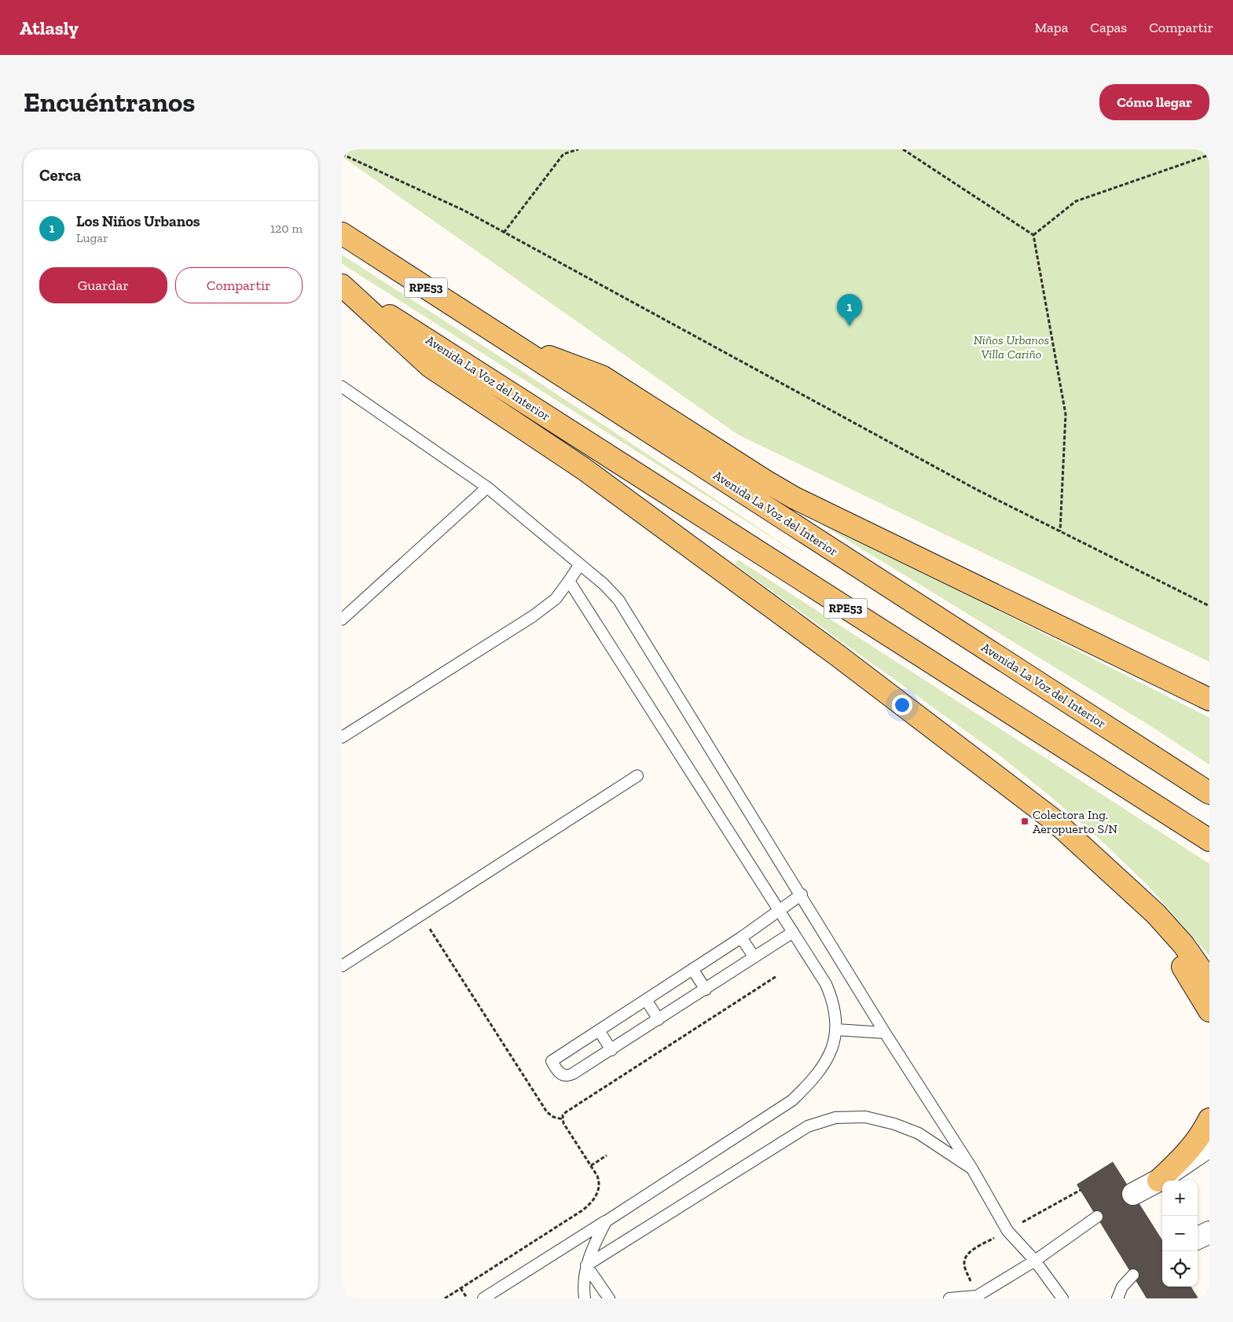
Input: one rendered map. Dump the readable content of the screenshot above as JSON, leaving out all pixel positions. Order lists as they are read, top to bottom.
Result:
{
  "streets": {
    "main road": ["RPE53", "Avenida La Voz del Interior"]
  },
  "parks": ["Niños Urbanos Villa Cariño"],
  "places": {
    "transit": ["Colectora Ing. Aeropuerto S/N"]
  },
  "page": {
    "header": "Atlasly",
    "nav": ["Mapa", "Capas", "Compartir"],
    "buttons": [
      "Cómo llegar",
      ["Guardar", "Compartir"]
    ],
    "title": "Encuéntranos",
    "heading": "Cerca",
    "list": [
      {
        "mark": "1",
        "name": "Los Niños Urbanos",
        "note": "Lugar",
        "value": "120 m"
      }
    ],
    "pins": "1",
    "map_buttons": ["+", "−"]
  }
}
